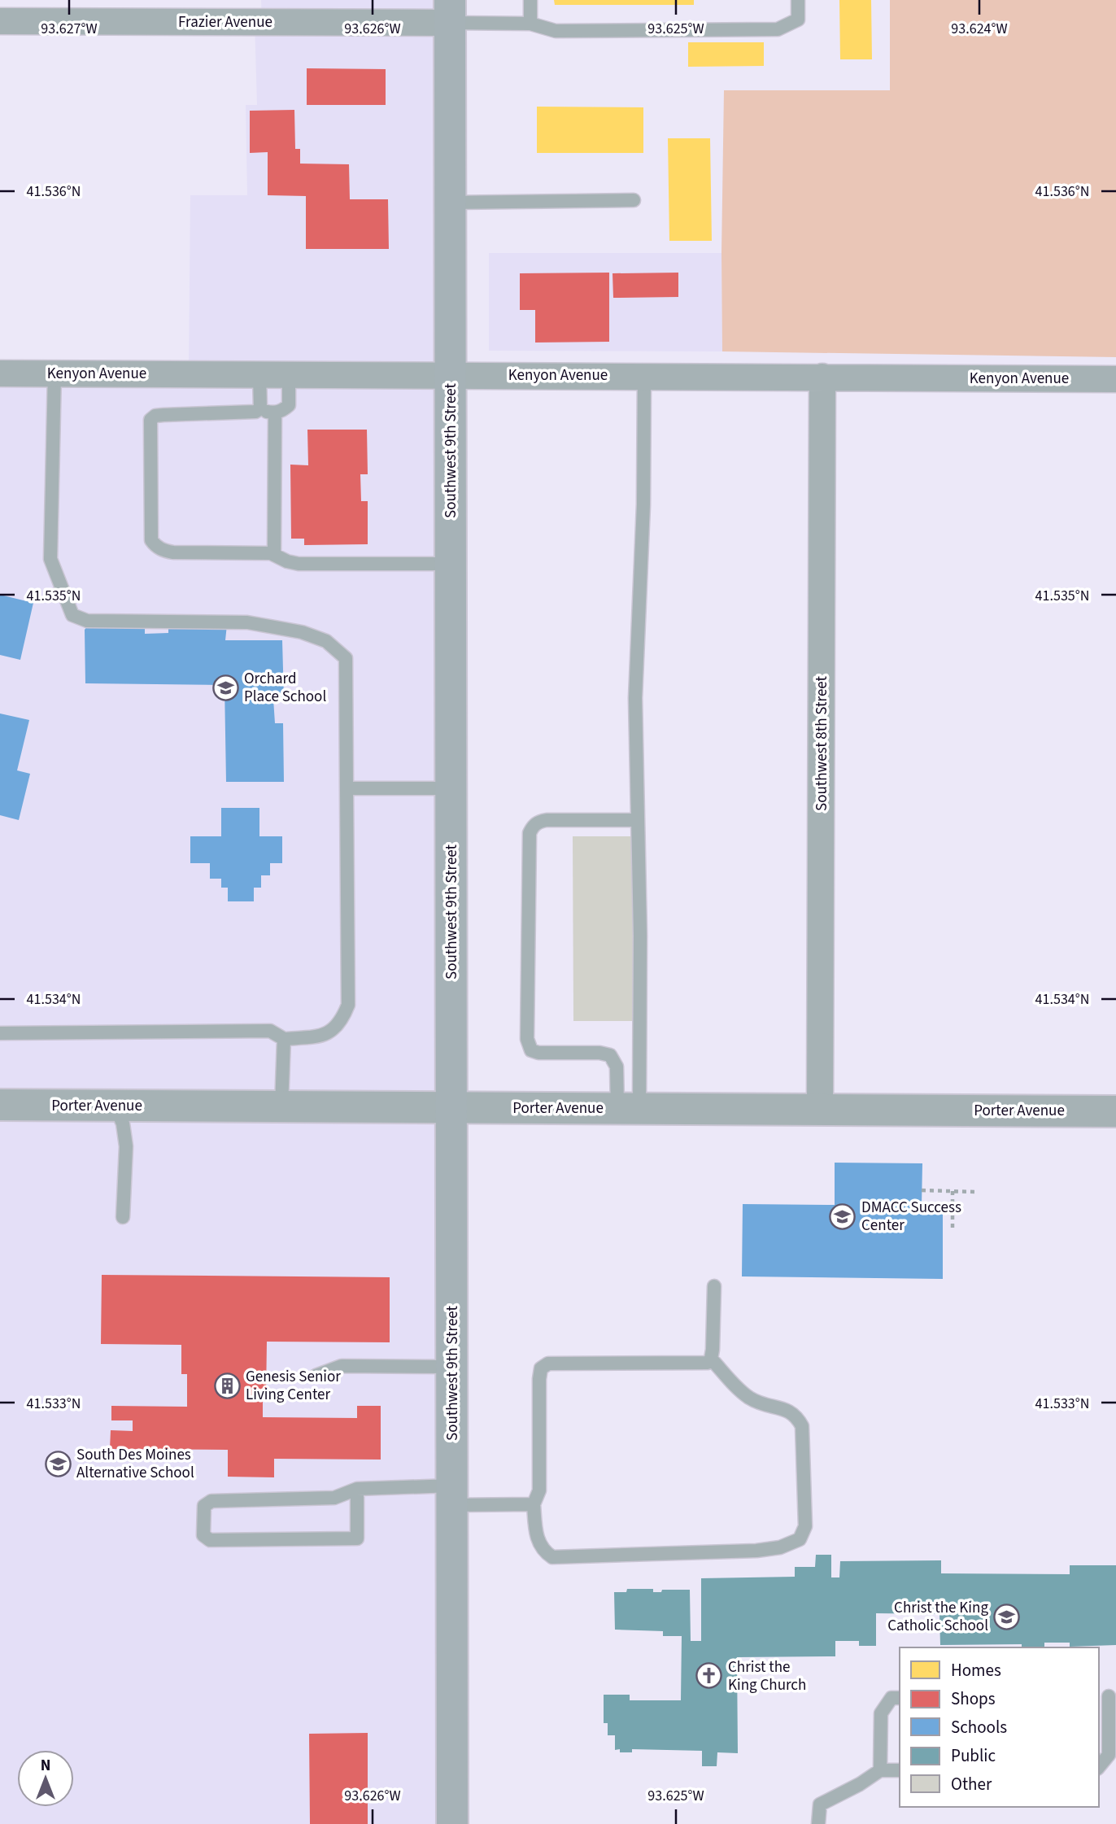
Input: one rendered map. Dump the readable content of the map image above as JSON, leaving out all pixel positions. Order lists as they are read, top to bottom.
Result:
{
  "streets": {
    "main road": ["Southwest 9th Street"],
    "street": [
      "Frazier Avenue",
      "Kenyon Avenue",
      "Southwest 8th Street",
      "Porter Avenue"
    ]
  },
  "crossings": [
    ["Frazier Avenue", "Southwest 9th Street"],
    ["Kenyon Avenue", "Southwest 9th Street"],
    ["Kenyon Avenue", "Southwest 8th Street"],
    ["Southwest 9th Street", "Porter Avenue"],
    ["Southwest 8th Street", "Porter Avenue"]
  ],
  "places": {
    "school or university": [
      "Orchard Place School",
      "DMACC Success Center",
      "South Des Moines Alternative School",
      "Christ the King Catholic School"
    ],
    "building": ["Genesis Senior Living Center"],
    "church": ["Christ the King Church"]
  },
  "legend": [
    "Homes",
    "Shops",
    "Schools",
    "Public",
    "Other"
  ],
  "north": "top",
  "coordinates": [
    "93.627°W",
    "93.626°W",
    "93.625°W",
    "93.624°W",
    "41.536°N",
    "41.535°N",
    "41.534°N",
    "41.533°N"
  ]
}
